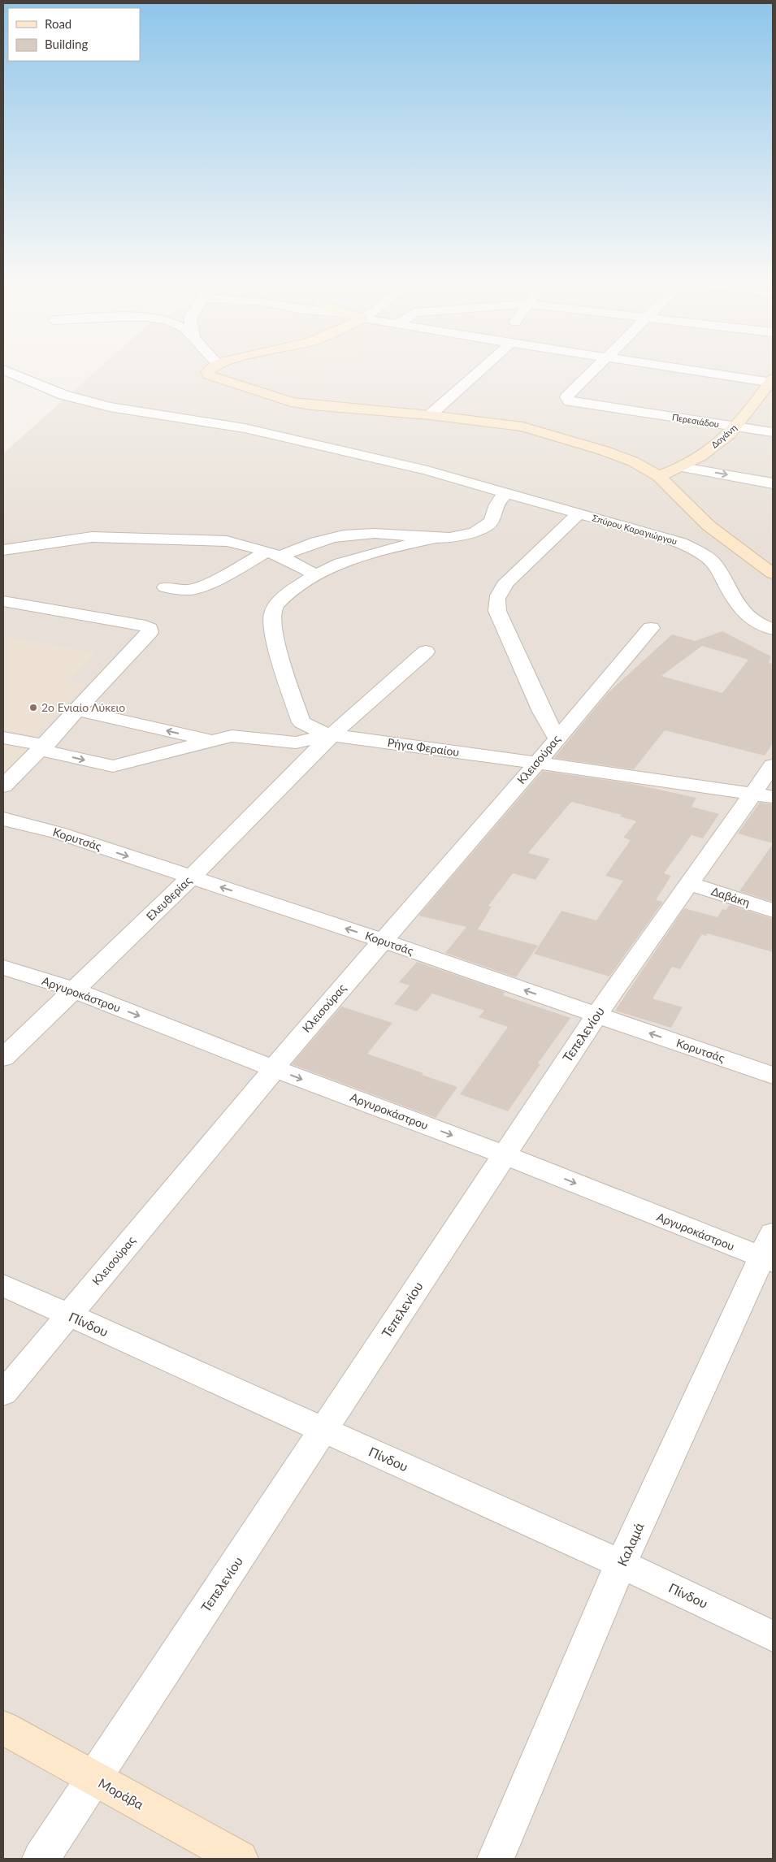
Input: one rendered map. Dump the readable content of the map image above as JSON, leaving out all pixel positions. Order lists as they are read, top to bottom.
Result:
{
  "streets": {
    "street": [
      "Περεσιάδου",
      "Δογάνη",
      "Σπύρου Καραγιώργου",
      "Ρήγα Φεραίου",
      "Κλεισούρας",
      "Κορυτσάς",
      "Δαβάκη",
      "Ελευθερίας",
      "Αργυροκάστρου",
      "Τεπελενίου",
      "Πίνδου",
      "Καλαμά",
      "Μοράβα"
    ]
  },
  "crossings": [
    ["Περεσιάδου", "Δογάνη"],
    ["Ρήγα Φεραίου", "Κλεισούρας"],
    ["Ρήγα Φεραίου", "Ελευθερίας"],
    ["Ρήγα Φεραίου", "Τεπελενίου"],
    ["Κλεισούρας", "Κορυτσάς"],
    ["Κλεισούρας", "Αργυροκάστρου"],
    ["Κλεισούρας", "Πίνδου"],
    ["Κορυτσάς", "Ελευθερίας"],
    ["Κορυτσάς", "Τεπελενίου"],
    ["Δαβάκη", "Τεπελενίου"],
    ["Ελευθερίας", "Αργυροκάστρου"],
    ["Αργυροκάστρου", "Τεπελενίου"],
    ["Αργυροκάστρου", "Καλαμά"],
    ["Τεπελενίου", "Πίνδου"],
    ["Τεπελενίου", "Μοράβα"],
    ["Πίνδου", "Καλαμά"]
  ],
  "one_way": ["Αργυροκάστρου"],
  "places": ["2ο Ενιαίο Λύκειο"],
  "legend": ["Road", "Building"]
}
